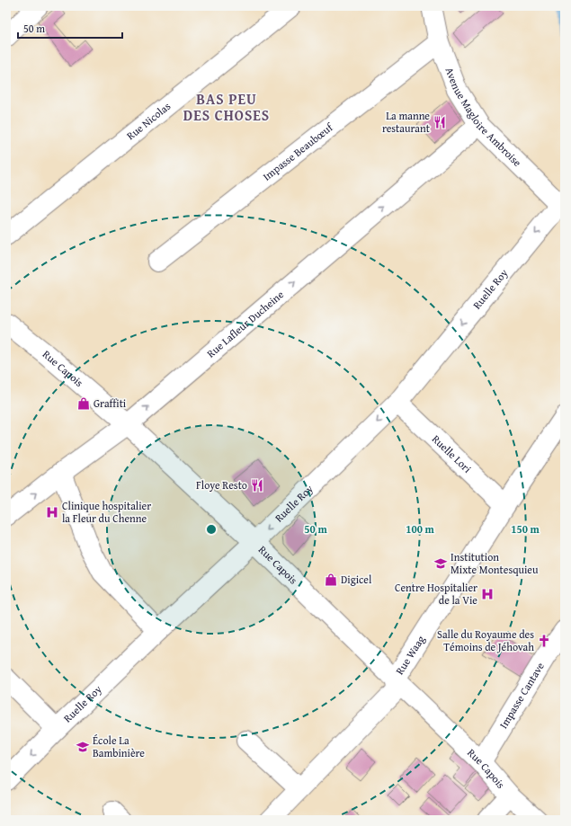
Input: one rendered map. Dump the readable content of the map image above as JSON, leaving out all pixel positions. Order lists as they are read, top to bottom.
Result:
{
  "streets": {
    "street": [
      "Avenue Magloire Ambroise",
      "Rue Nicolas",
      "Impasse Beaubœuf",
      "Ruelle Roy",
      "Rue Lafleur Ducheine",
      "Rue Capois",
      "Ruelle Lori",
      "Rue Waag",
      "Impasse Cantave"
    ]
  },
  "crossings": [
    ["Avenue Magloire Ambroise", "Impasse Beaubœuf"],
    ["Avenue Magloire Ambroise", "Ruelle Roy"],
    ["Avenue Magloire Ambroise", "Rue Lafleur Ducheine"],
    ["Ruelle Roy", "Rue Capois"],
    ["Ruelle Roy", "Ruelle Lori"],
    ["Rue Lafleur Ducheine", "Rue Capois"],
    ["Rue Capois", "Rue Waag"],
    ["Rue Capois", "Impasse Cantave"],
    ["Ruelle Lori", "Rue Waag"]
  ],
  "one_way": ["Ruelle Roy", "Rue Lafleur Ducheine"],
  "districts": ["BAS PEU DES CHOSES"],
  "places": {
    "restaurant": ["La manne restaurant", "Floye Resto"],
    "shop": ["Graffiti", "Digicel"],
    "hospital": ["Clinique hospitalier la Fleur du Chenne", "Centre Hospitalier de la Vie"],
    "school or university": ["Institution Mixte Montesquieu", "École La Bambinière"],
    "church": ["Salle du Royaume des Témoins de Jéhovah"]
  },
  "scale_bar": "50 m",
  "rings": ["50 m", "100 m", "150 m"]
}
